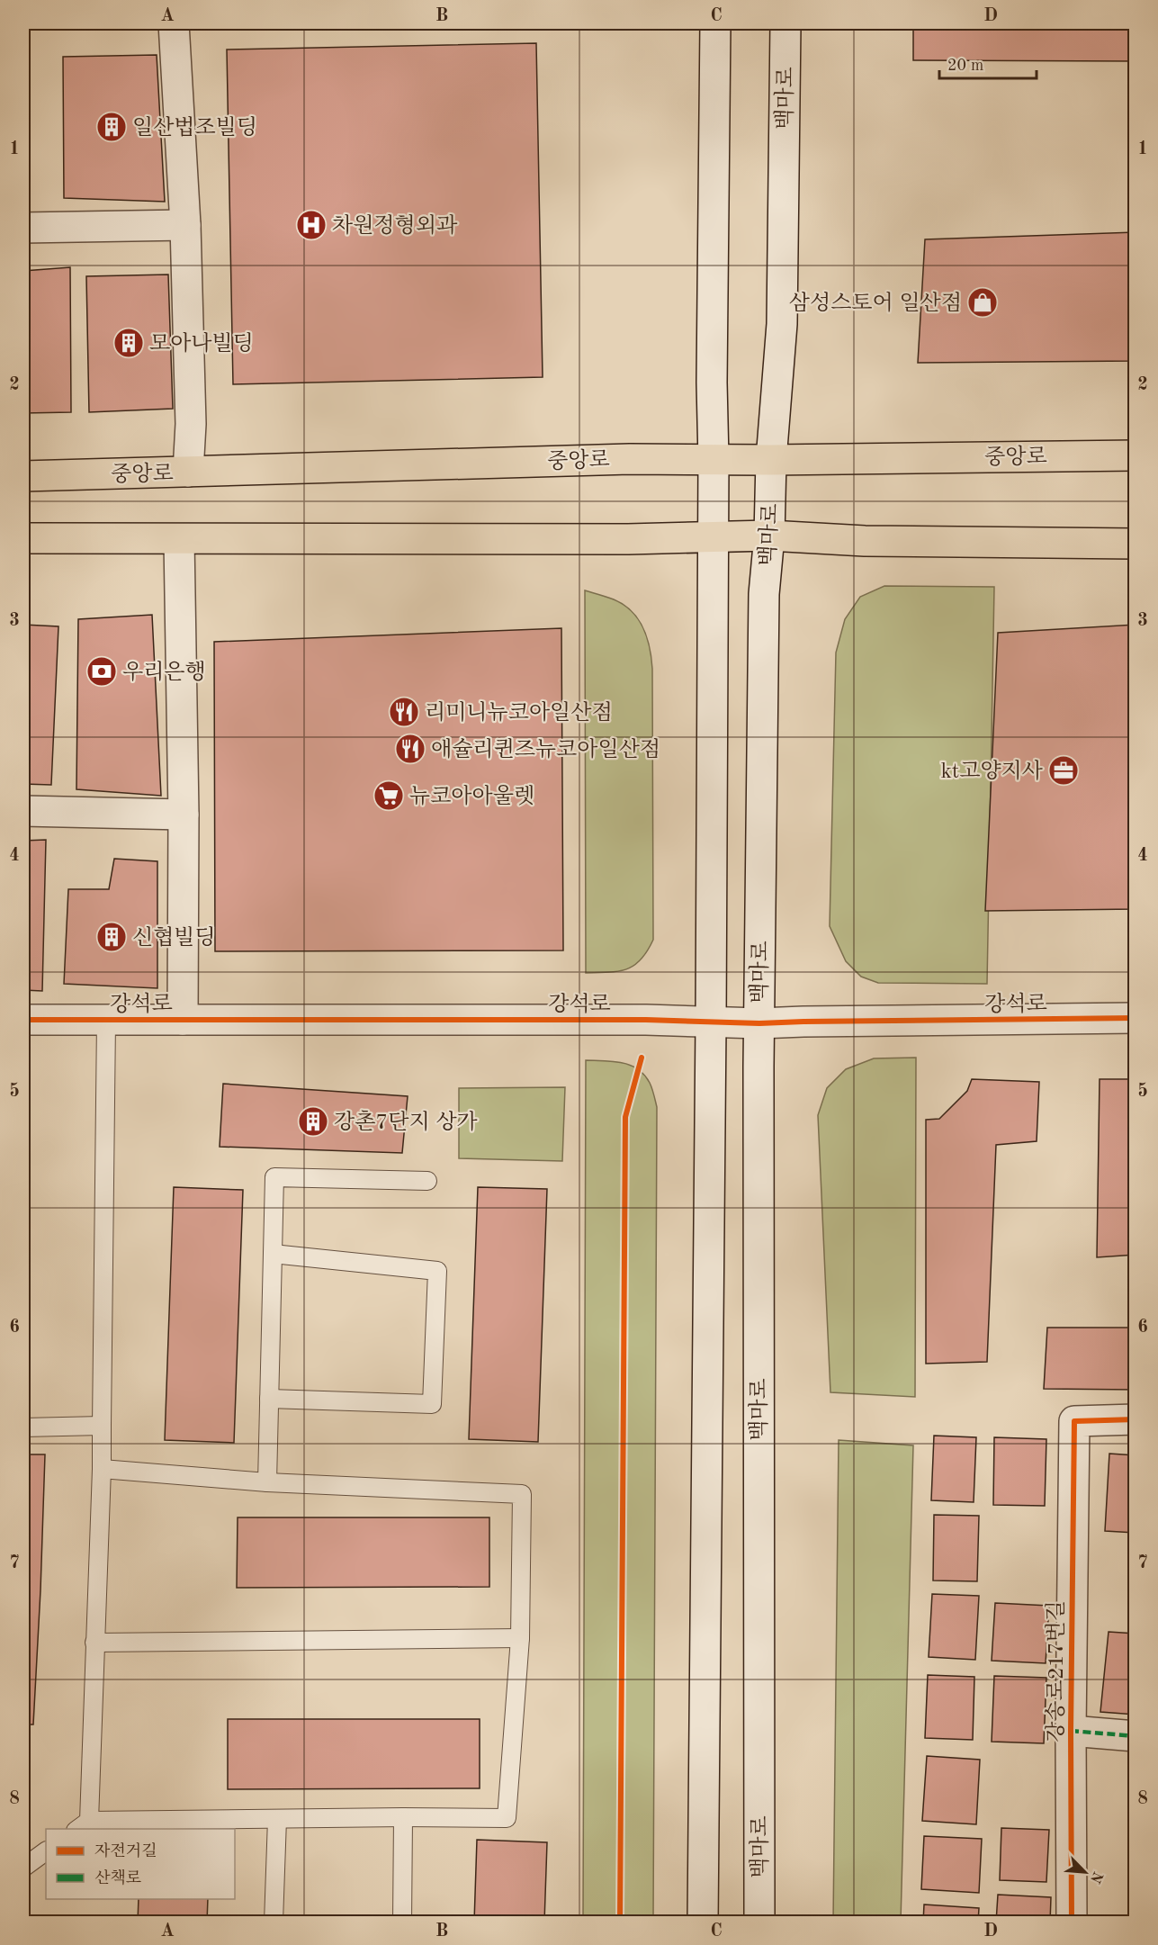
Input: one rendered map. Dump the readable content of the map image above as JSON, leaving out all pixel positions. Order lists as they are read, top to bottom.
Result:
{
  "streets": {
    "main road": [
      "백마로",
      "중앙로",
      "강석로",
      "강송로217번길"
    ]
  },
  "crossings": [
    ["백마로", "중앙로"],
    ["백마로", "강석로"]
  ],
  "places": {
    "building": [
      "일산법조빌딩",
      "모아나빌딩",
      "신협빌딩",
      "강촌7단지 상가"
    ],
    "hospital": ["차원정형외과"],
    "shop": ["삼성스토어 일산점"],
    "bank": ["우리은행"],
    "restaurant": ["리미니뉴코아일산점", "애슐리퀸즈뉴코아일산점"],
    "office": ["kt고양지사"],
    "supermarket": ["뉴코아아울렛"]
  },
  "legend": ["자전거길", "산책로"],
  "scale_bar": "20 m",
  "north": "bottom right",
  "grid": {
    "columns": [
      "A",
      "B",
      "C",
      "D"
    ],
    "rows": [
      "1",
      "2",
      "3",
      "4",
      "5",
      "6",
      "7",
      "8"
    ]
  }
}
